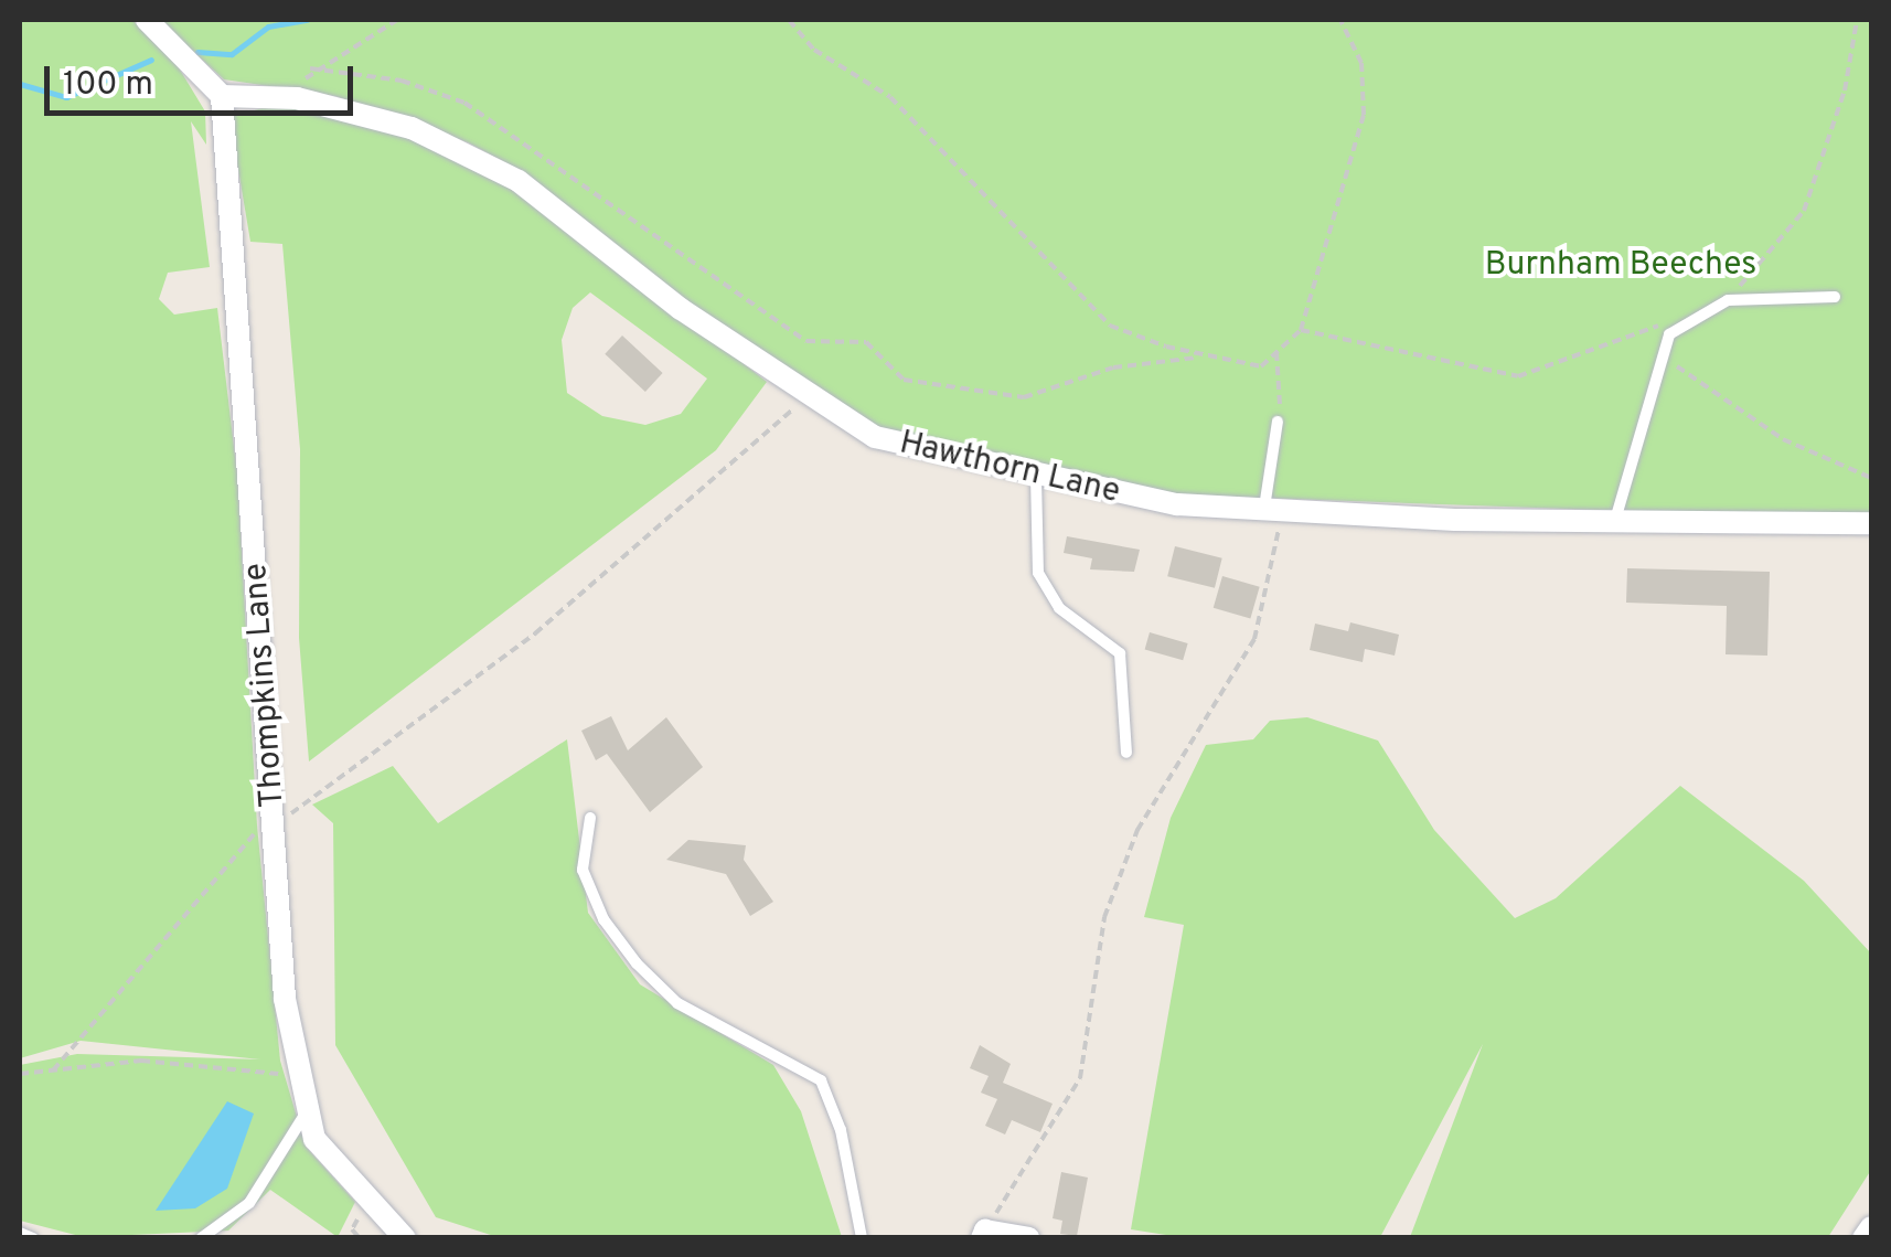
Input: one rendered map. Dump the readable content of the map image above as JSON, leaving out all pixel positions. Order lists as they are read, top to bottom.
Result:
{
  "streets": {
    "street": ["Hawthorn Lane", "Thompkins Lane"]
  },
  "crossings": [
    ["Hawthorn Lane", "Thompkins Lane"]
  ],
  "parks": ["Burnham Beeches"],
  "scale_bar": "100 m"
}
